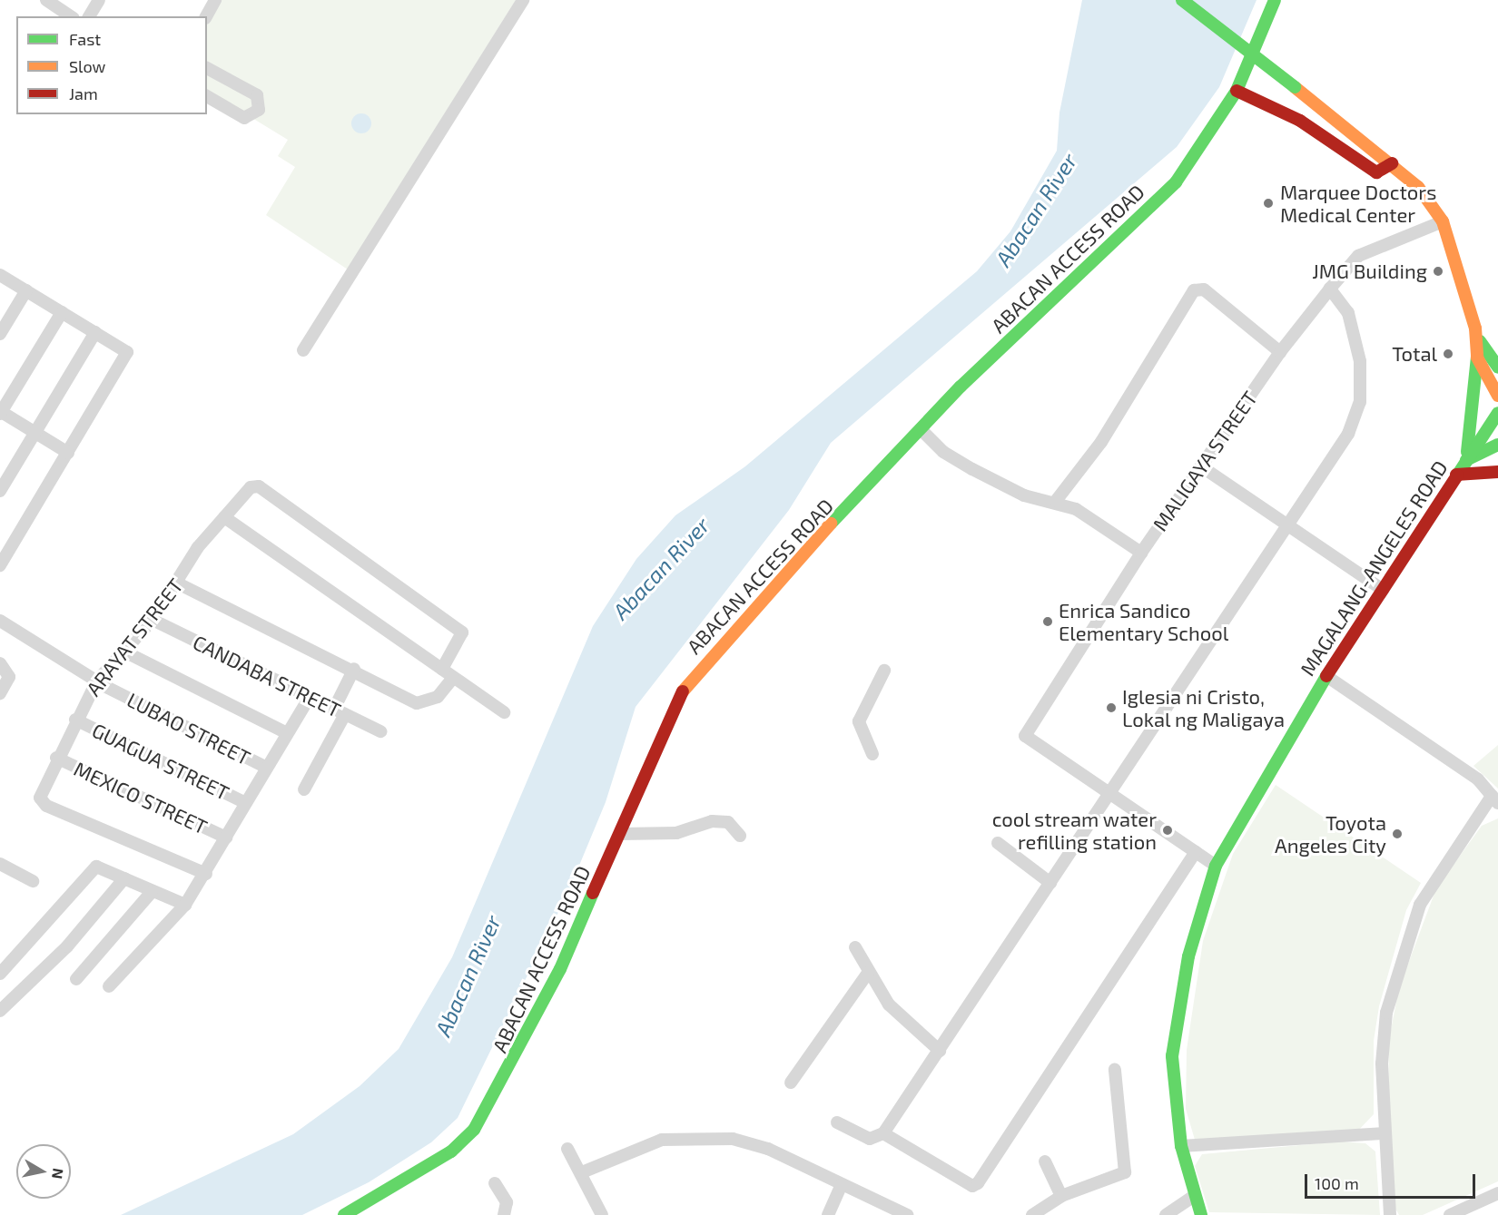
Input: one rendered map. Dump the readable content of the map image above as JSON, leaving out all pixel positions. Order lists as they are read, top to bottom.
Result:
{
  "streets": {
    "main road": ["ABACAN ACCESS ROAD", "MAGALANG-ANGELES ROAD"],
    "street": [
      "MALIGAYA STREET",
      "ARAYAT STREET",
      "CANDABA STREET",
      "LUBAO STREET",
      "GUAGUA STREET",
      "MEXICO STREET"
    ]
  },
  "crossings": [
    ["ARAYAT STREET", "CANDABA STREET"],
    ["ARAYAT STREET", "LUBAO STREET"],
    ["ARAYAT STREET", "GUAGUA STREET"],
    ["ARAYAT STREET", "MEXICO STREET"]
  ],
  "water": ["Abacan River"],
  "places": [
    "Marquee Doctors Medical Center",
    "JMG Building",
    "Total",
    "Enrica Sandico Elementary School",
    "Iglesia ni Cristo, Lokal ng Maligaya",
    "cool stream water refilling station",
    "Toyota Angeles City"
  ],
  "legend": ["Fast", "Slow", "Jam"],
  "scale_bar": "100 m",
  "north": "right"
}
